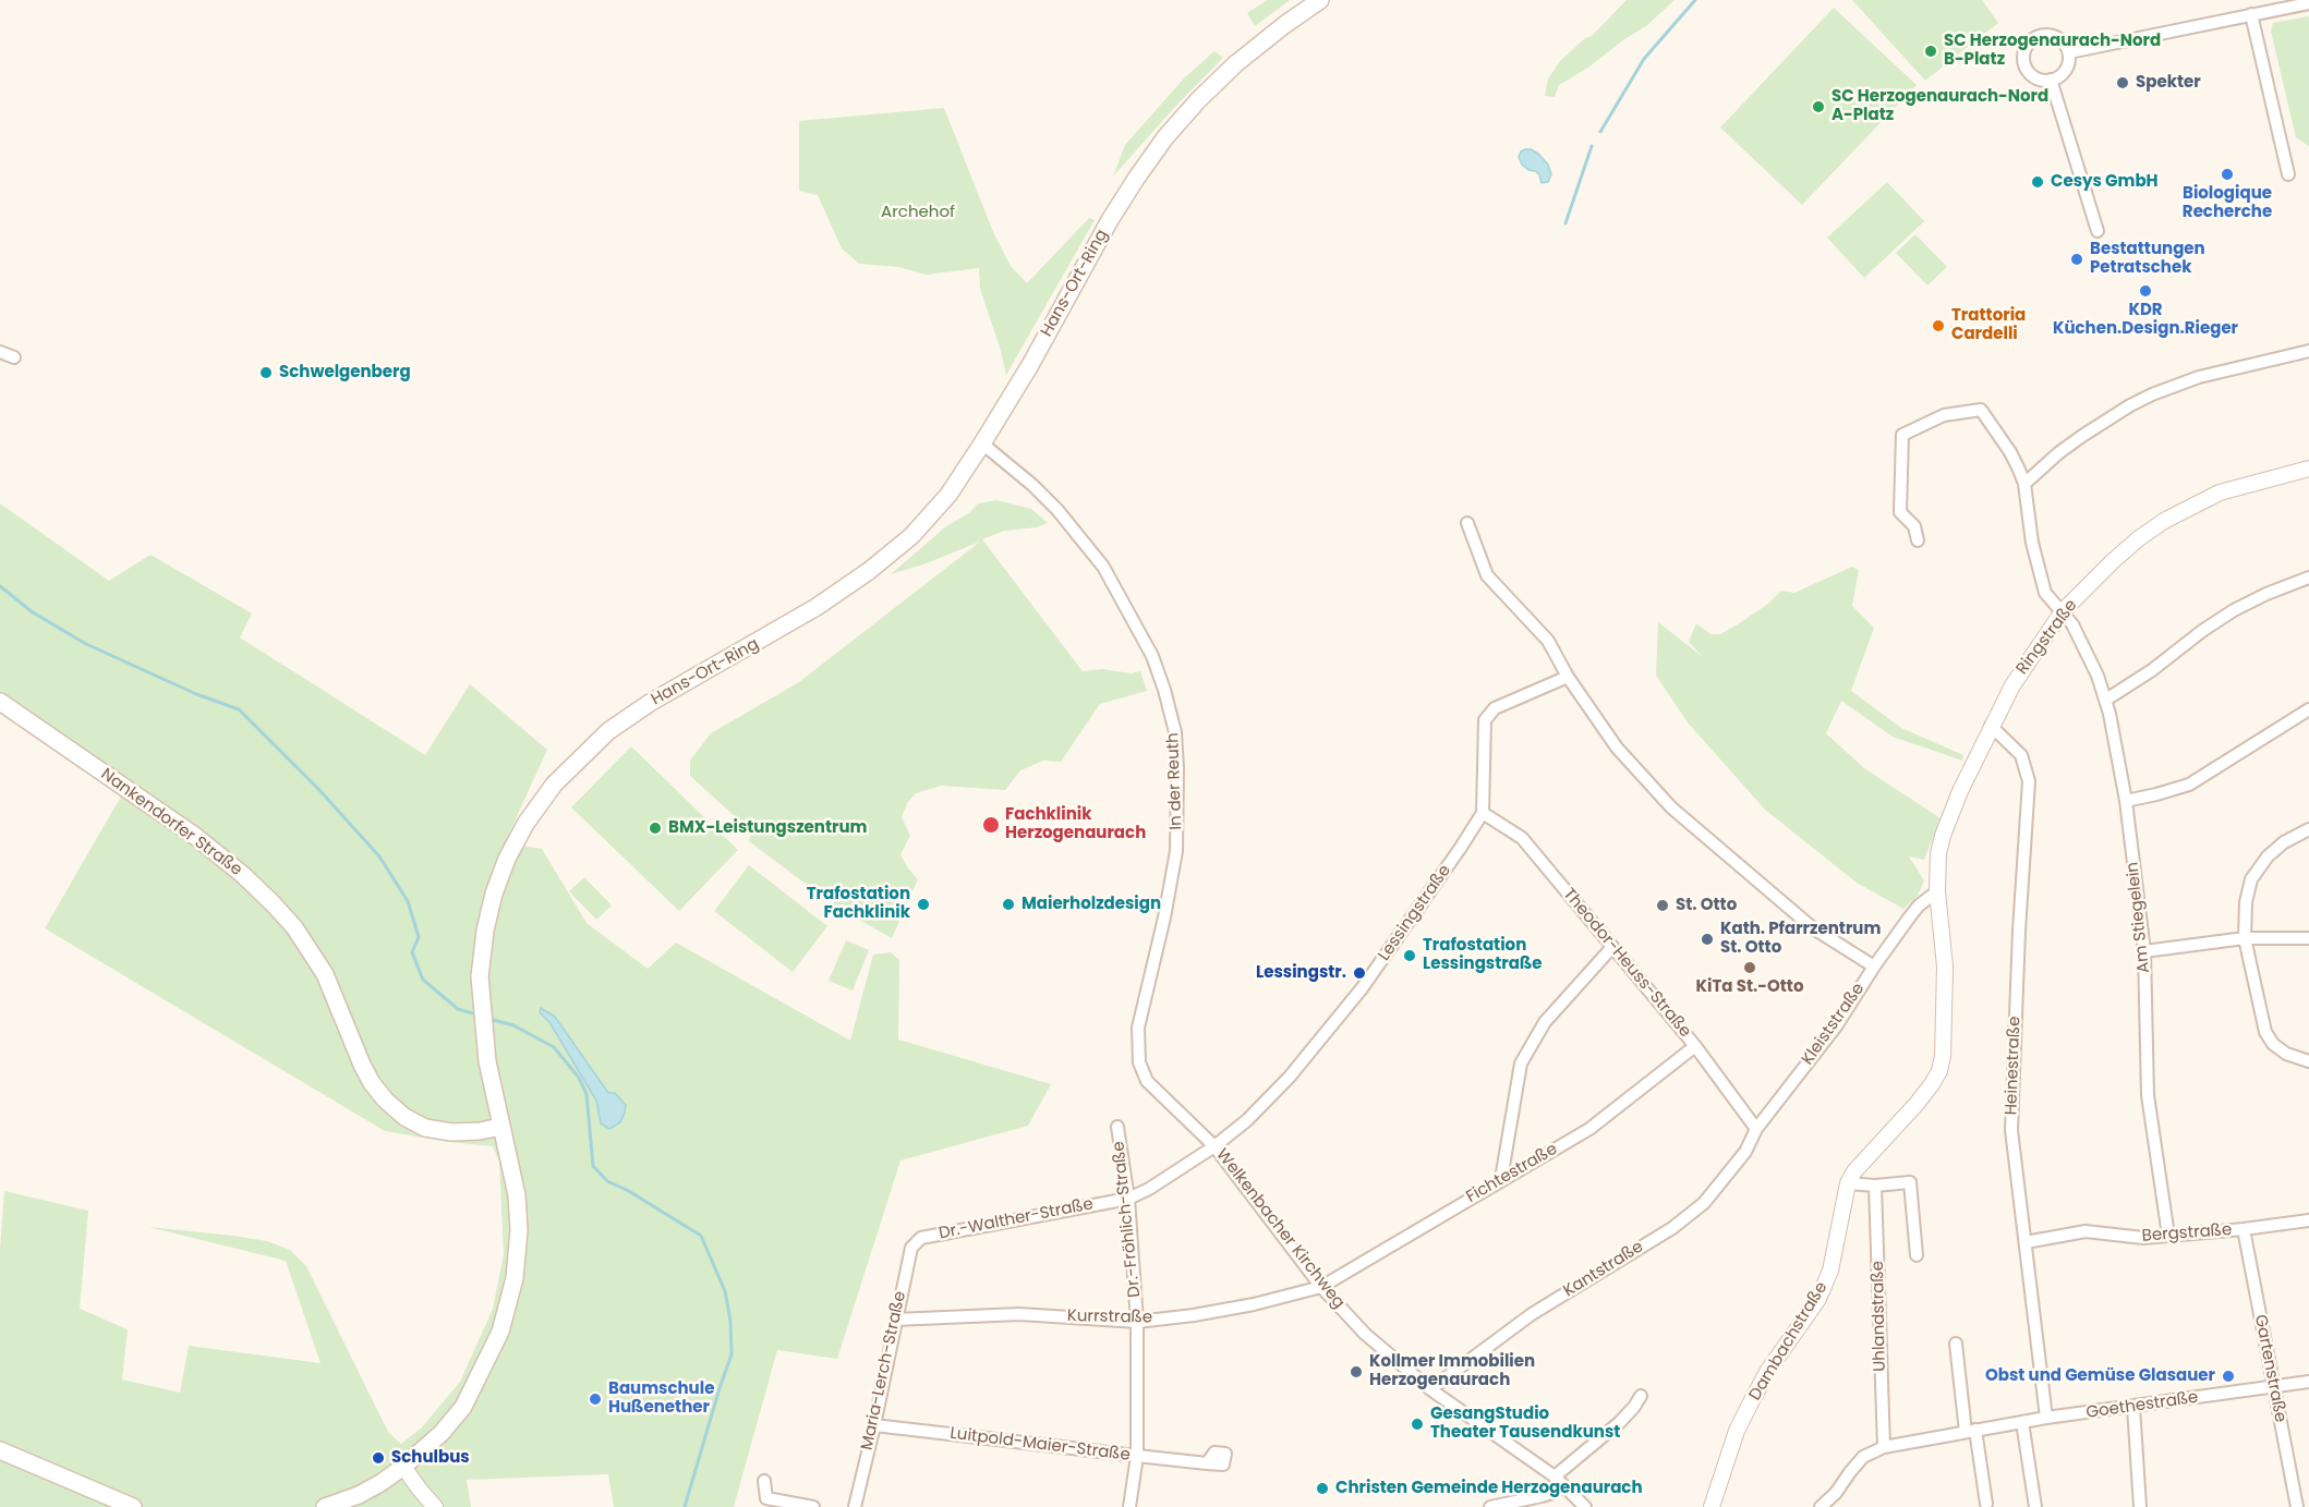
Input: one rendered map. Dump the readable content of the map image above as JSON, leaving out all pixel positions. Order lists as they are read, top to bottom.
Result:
{
  "streets": {
    "main road": ["Hans-Ort-Ring", "Nankendorfer Straße"],
    "street": [
      "Ringstraße",
      "In der Reuth",
      "Lessingstraße",
      "Am Stiegelein",
      "Theodor-Heuss-Straße",
      "Kleiststraße",
      "Heinestraße",
      "Fichtestraße",
      "Dr.-Walther-Straße",
      "Dr.-Fröhlich-Straße",
      "Welkenbacher Kirchweg",
      "Bergstraße",
      "Kantstraße",
      "Uhlandstraße",
      "Kurrstraße",
      "Dambachstraße",
      "Gartenstraße",
      "Maria-Lerch-Straße",
      "Goethestraße",
      "Luitpold-Maier-Straße"
    ]
  },
  "crossings": [
    ["Hans-Ort-Ring", "In der Reuth"],
    ["Hans-Ort-Ring", "Nankendorfer Straße"],
    ["Ringstraße", "Am Stiegelein"],
    ["Ringstraße", "Kleiststraße"],
    ["Ringstraße", "Heinestraße"],
    ["Ringstraße", "Dambachstraße"],
    ["In der Reuth", "Welkenbacher Kirchweg"],
    ["Lessingstraße", "Theodor-Heuss-Straße"],
    ["Lessingstraße", "Dr.-Walther-Straße"],
    ["Lessingstraße", "Welkenbacher Kirchweg"],
    ["Am Stiegelein", "Bergstraße"],
    ["Theodor-Heuss-Straße", "Kleiststraße"],
    ["Theodor-Heuss-Straße", "Fichtestraße"],
    ["Theodor-Heuss-Straße", "Kantstraße"],
    ["Kleiststraße", "Kantstraße"],
    ["Kleiststraße", "Dambachstraße"],
    ["Heinestraße", "Bergstraße"],
    ["Heinestraße", "Goethestraße"],
    ["Fichtestraße", "Welkenbacher Kirchweg"],
    ["Fichtestraße", "Kurrstraße"],
    ["Dr.-Walther-Straße", "Dr.-Fröhlich-Straße"],
    ["Dr.-Walther-Straße", "Welkenbacher Kirchweg"],
    ["Dr.-Walther-Straße", "Maria-Lerch-Straße"],
    ["Dr.-Fröhlich-Straße", "Kurrstraße"],
    ["Dr.-Fröhlich-Straße", "Luitpold-Maier-Straße"],
    ["Welkenbacher Kirchweg", "Kantstraße"],
    ["Welkenbacher Kirchweg", "Kurrstraße"],
    ["Bergstraße", "Gartenstraße"],
    ["Uhlandstraße", "Goethestraße"],
    ["Kurrstraße", "Maria-Lerch-Straße"],
    ["Gartenstraße", "Goethestraße"],
    ["Maria-Lerch-Straße", "Luitpold-Maier-Straße"]
  ],
  "parks": ["Archehof"],
  "places": [
    "SC Herzogenaurach-Nord B-Platz",
    "Spekter",
    "SC Herzogenaurach-Nord A-Platz",
    "Biologique Recherche",
    "Cesys GmbH",
    "Bestattungen Petratschek",
    "KDR Küchen.Design.Rieger",
    "Trattoria Cardelli",
    "Schwelgenberg",
    "Fachklinik Herzogenaurach",
    "BMX-Leistungszentrum",
    "Trafostation Fachklinik",
    "Maierholzdesign",
    "St. Otto",
    "Kath. Pfarrzentrum St. Otto",
    "Trafostation Lessingstraße",
    "KiTa St.-Otto",
    "Lessingstr.",
    "Kollmer Immobilien Herzogenaurach",
    "Obst und Gemüse Glasauer",
    "Baumschule Hußenether",
    "GesangStudio Theater Tausendkunst",
    "Schulbus",
    "Christen Gemeinde Herzogenaurach"
  ]
}
